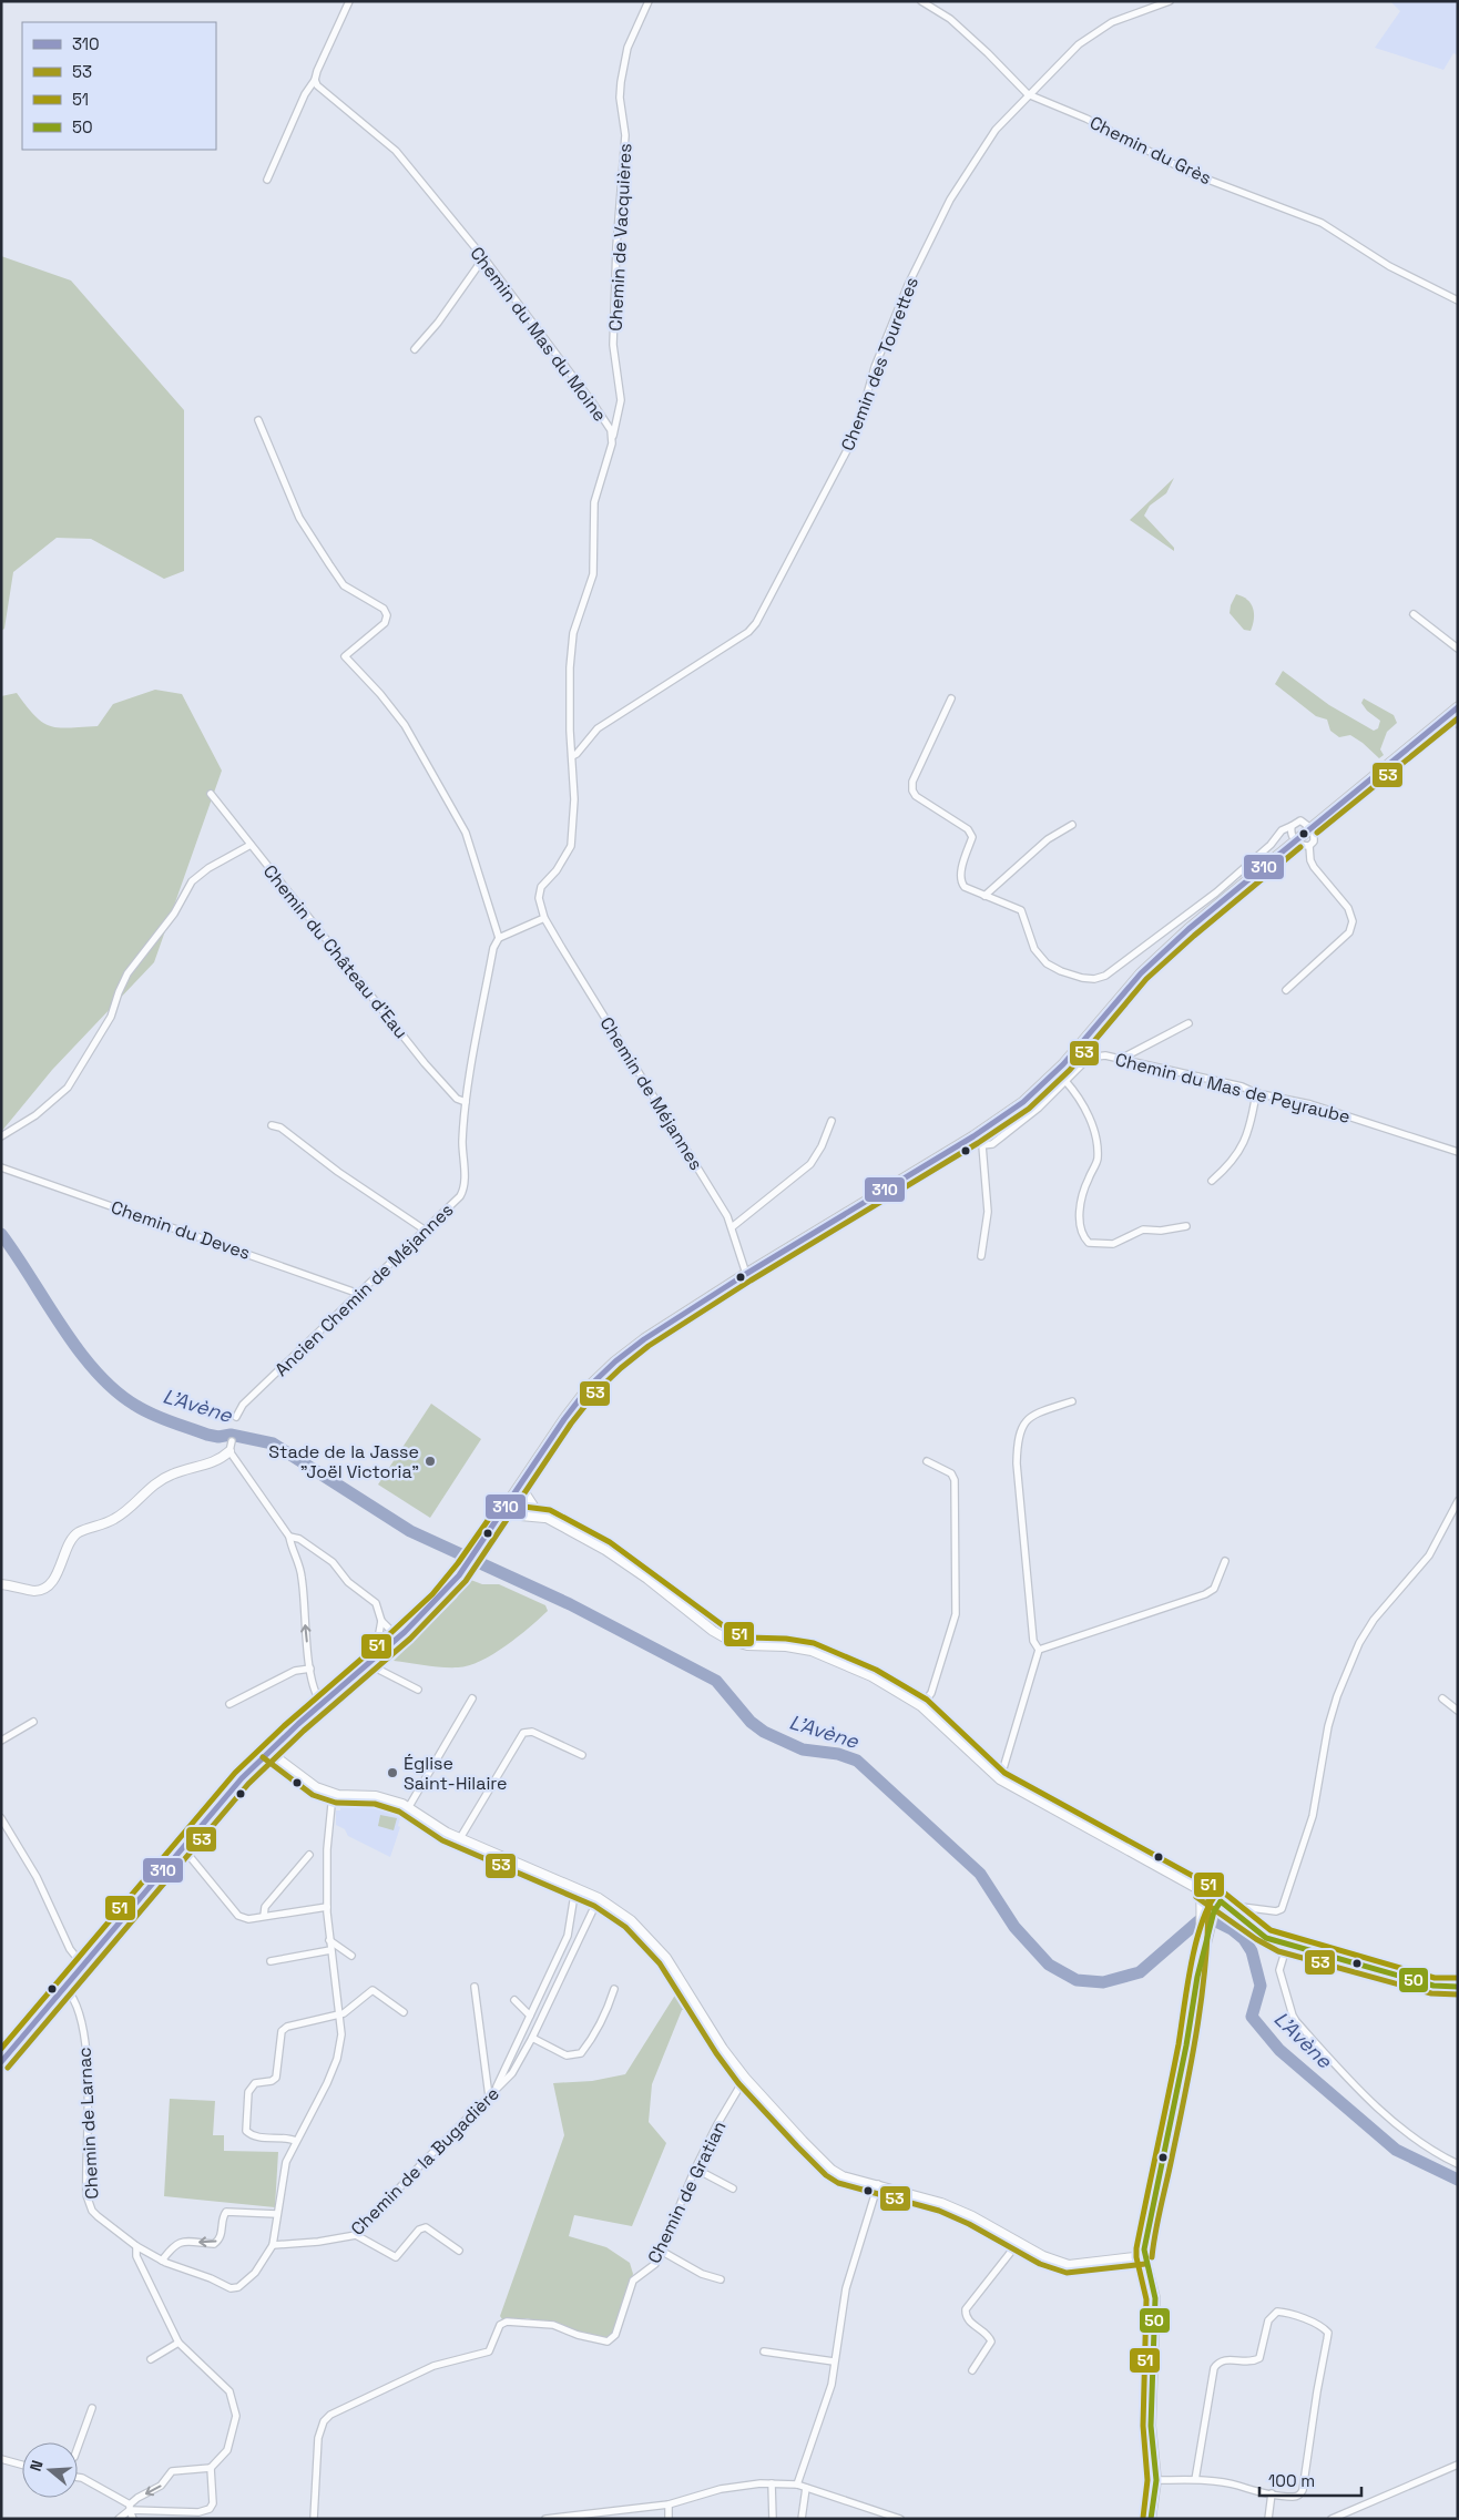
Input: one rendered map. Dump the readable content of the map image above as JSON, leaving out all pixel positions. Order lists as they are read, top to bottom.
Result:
{
  "streets": {
    "street": [
      "Chemin du Grès",
      "Chemin de Vacquières",
      "Chemin du Mas du Moine",
      "Chemin des Tourettes",
      "Chemin du Château d'Eau",
      "Chemin du Mas de Peyraube",
      "Chemin de Méjannes",
      "Chemin du Deves",
      "Ancien Chemin de Méjannes",
      "Chemin de Larnac",
      "Chemin de la Bugadière",
      "Chemin de Gratian"
    ]
  },
  "crossings": [
    ["Chemin du Grès", "Chemin des Tourettes"],
    ["Chemin de Vacquières", "Chemin du Mas du Moine"],
    ["Chemin du Mas du Moine", "Chemin des Tourettes"],
    ["Chemin du Mas du Moine", "Chemin de Méjannes"],
    ["Chemin du Château d'Eau", "Ancien Chemin de Méjannes"],
    ["Chemin du Deves", "Ancien Chemin de Méjannes"]
  ],
  "water": ["L'Avène"],
  "places": ["Stade de la Jasse \"Joël Victoria\"", "Église Saint-Hilaire"],
  "lines": [
    "transit line 310",
    "transit line 53",
    "transit line 51",
    "transit line 50"
  ],
  "legend": [
    "310",
    "53",
    "51",
    "50"
  ],
  "scale_bar": "100 m",
  "north": "left"
}
